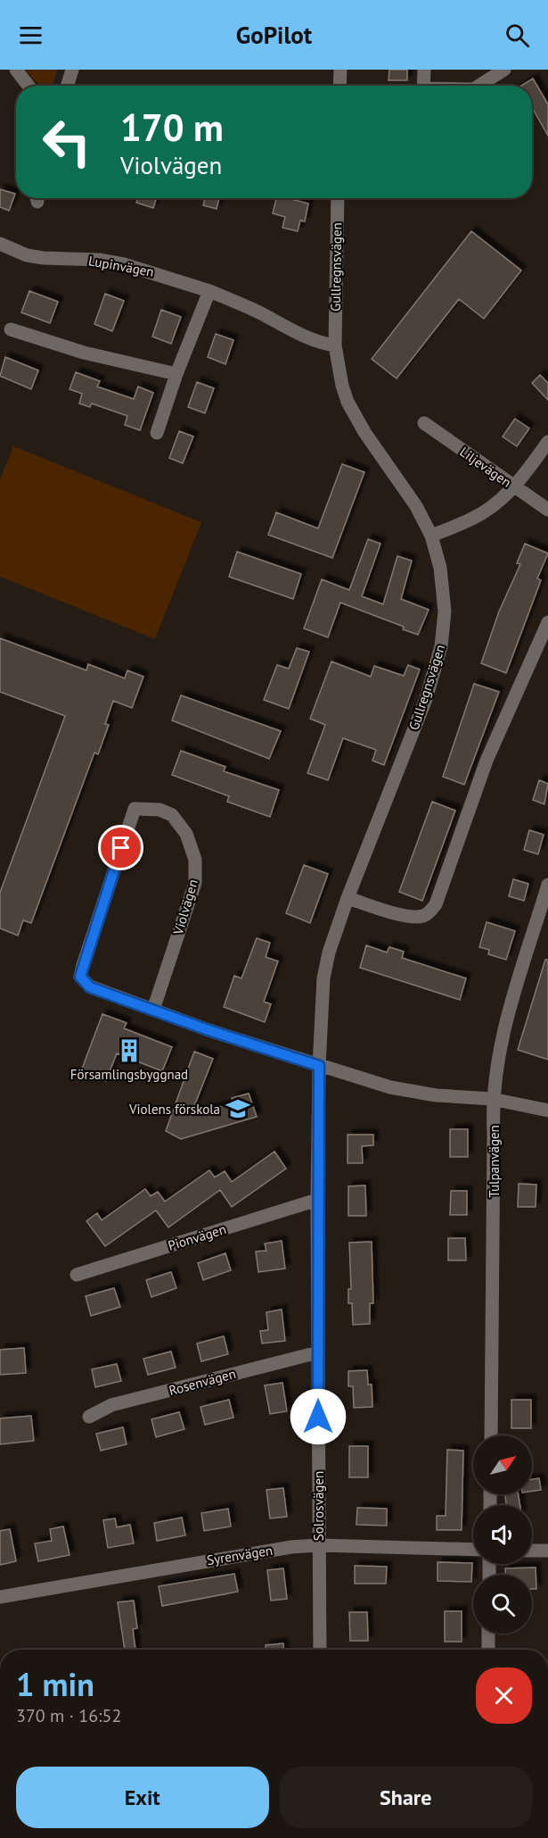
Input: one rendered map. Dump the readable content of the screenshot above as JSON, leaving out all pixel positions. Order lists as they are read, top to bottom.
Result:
{
  "streets": {
    "street": [
      "Lupinvägen",
      "Gullregnsvägen",
      "Liljevägen",
      "Violvägen",
      "Tulpanvägen",
      "Pionvägen",
      "Rosenvägen",
      "Solrosvägen",
      "Syrenvägen"
    ]
  },
  "crossings": [
    ["Lupinvägen", "Gullregnsvägen"],
    ["Gullregnsvägen", "Violvägen"],
    ["Gullregnsvägen", "Solrosvägen"],
    ["Violvägen", "Tulpanvägen"],
    ["Violvägen", "Solrosvägen"],
    ["Pionvägen", "Solrosvägen"],
    ["Rosenvägen", "Solrosvägen"],
    ["Solrosvägen", "Syrenvägen"]
  ],
  "places": {
    "building": ["Församlingsbyggnad"],
    "school or university": ["Violens förskola"]
  },
  "north": "top right",
  "page": {
    "header": "GoPilot",
    "turn": ["170 m", "Violvägen"],
    "heading": ["1 min", "370 m · 16:52"],
    "buttons": ["Exit", "Share"]
  }
}
